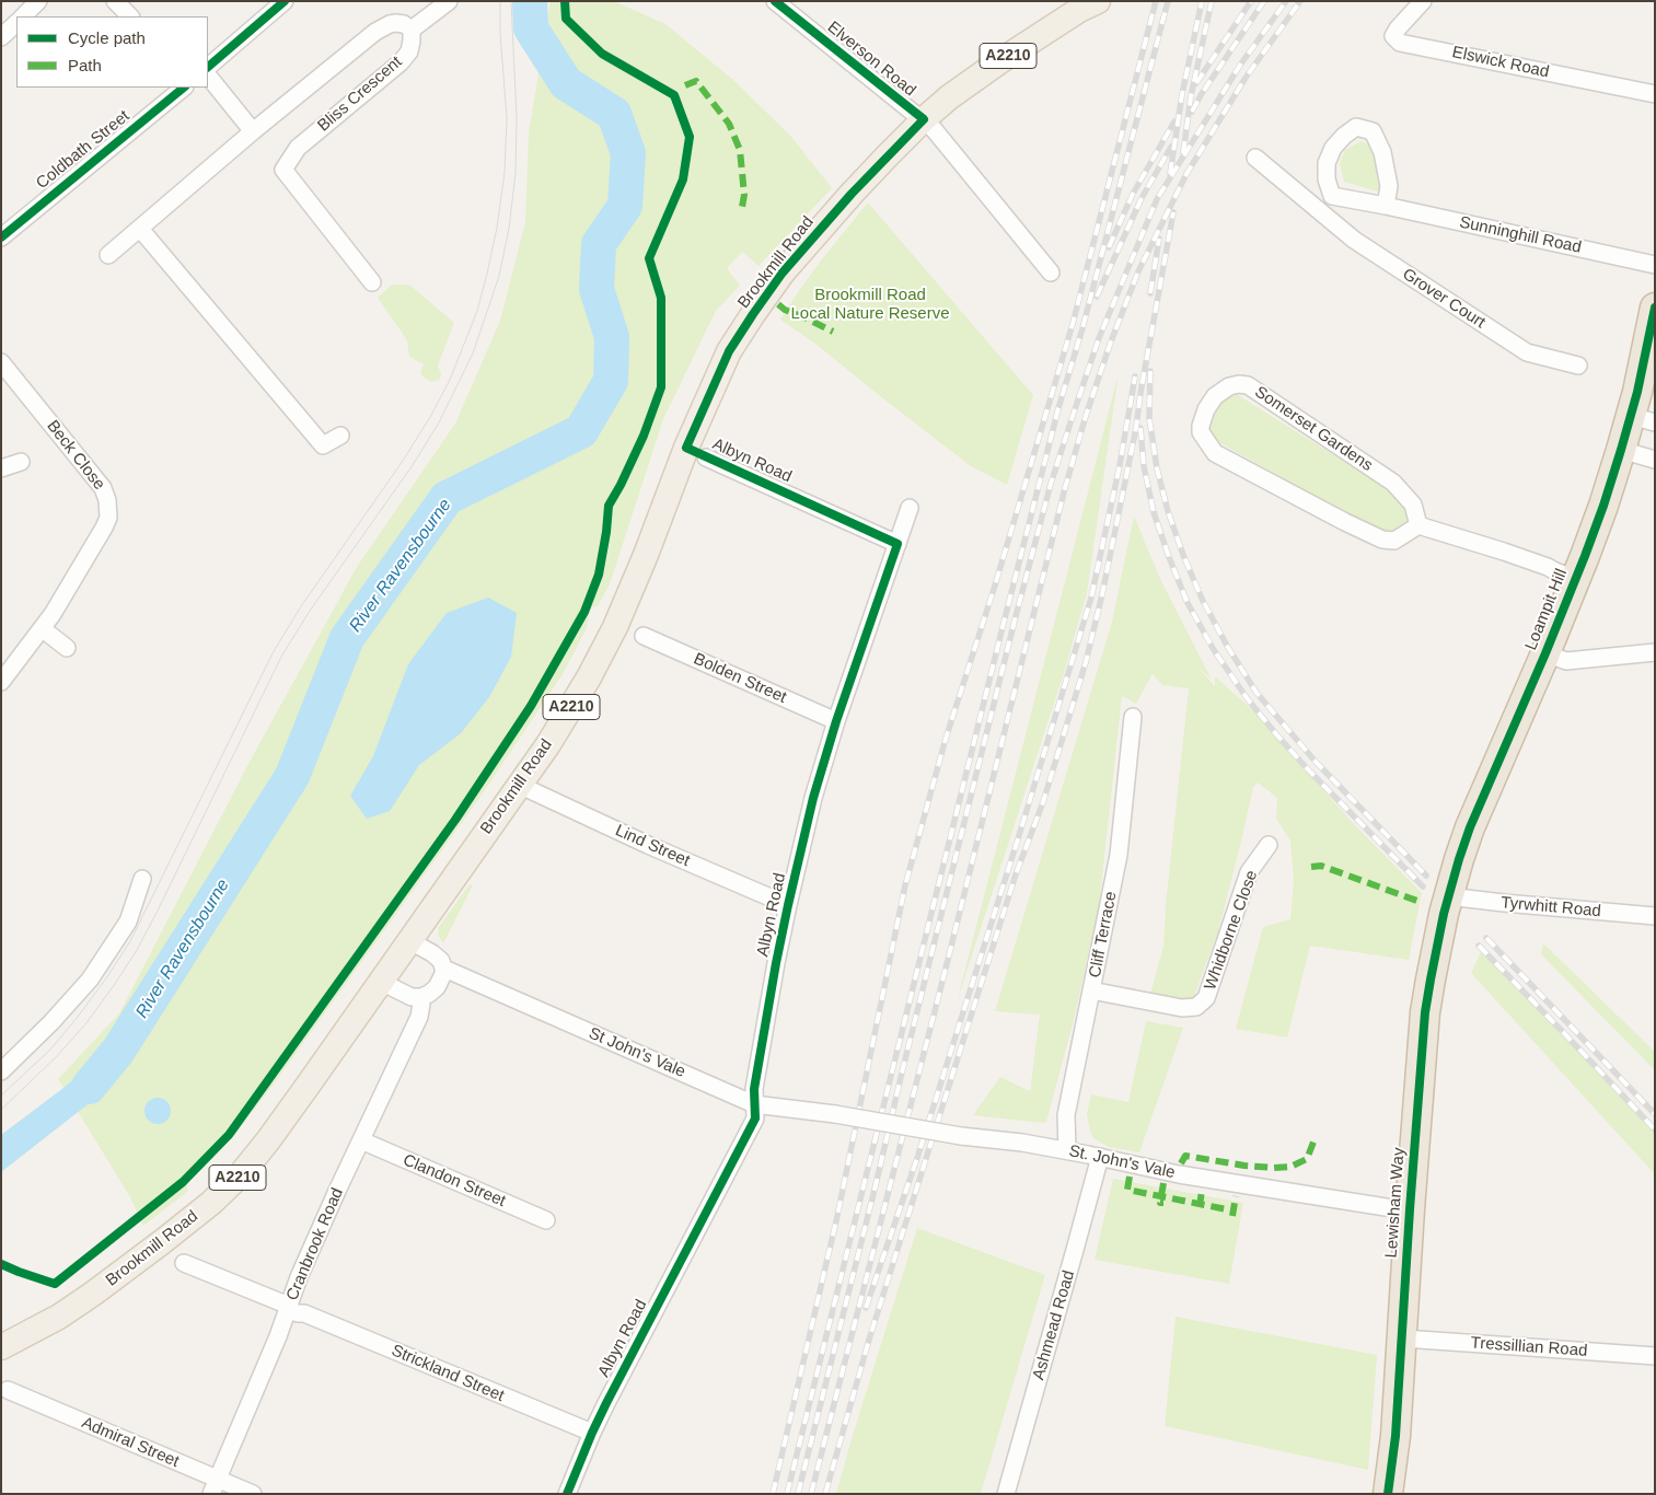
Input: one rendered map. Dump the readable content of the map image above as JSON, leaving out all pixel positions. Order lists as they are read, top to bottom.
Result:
{
  "streets": {
    "highway": ["Loampit Hill", "Lewisham Way"],
    "main road": ["A2210", "Brookmill Road"],
    "street": [
      "Elverson Road",
      "Elswick Road",
      "Bliss Crescent",
      "Coldbath Street",
      "Sunninghill Road",
      "Grover Court",
      "Somerset Gardens",
      "Beck Close",
      "Albyn Road",
      "Bolden Street",
      "Lind Street",
      "Tyrwhitt Road",
      "Whidborne Close",
      "Cliff Terrace",
      "St John's Vale",
      "St. John's Vale",
      "Clandon Street",
      "Cranbrook Road",
      "Ashmead Road",
      "Tressillian Road",
      "Strickland Street",
      "Admiral Street"
    ]
  },
  "crossings": [
    ["Elverson Road", "Brookmill Road"],
    ["Brookmill Road", "Lind Street"],
    ["Brookmill Road", "St John's Vale"],
    ["Brookmill Road", "Cranbrook Road"],
    ["Albyn Road", "Bolden Street"],
    ["Albyn Road", "Lind Street"],
    ["Albyn Road", "St John's Vale"],
    ["Albyn Road", "Strickland Street"],
    ["Loampit Hill", "Tyrwhitt Road"],
    ["Loampit Hill", "Lewisham Way"],
    ["Tyrwhitt Road", "Lewisham Way"],
    ["Whidborne Close", "Cliff Terrace"],
    ["Cliff Terrace", "St. John's Vale"],
    ["St John's Vale", "St. John's Vale"],
    ["St John's Vale", "Cranbrook Road"],
    ["St. John's Vale", "Lewisham Way"],
    ["St. John's Vale", "Ashmead Road"],
    ["Clandon Street", "Cranbrook Road"],
    ["Lewisham Way", "Tressillian Road"],
    ["Cranbrook Road", "Strickland Street"],
    ["Cranbrook Road", "Admiral Street"]
  ],
  "water": ["River Ravensbourne"],
  "parks": ["Brookmill Road Local Nature Reserve"],
  "legend": ["Cycle path", "Path"]
}
